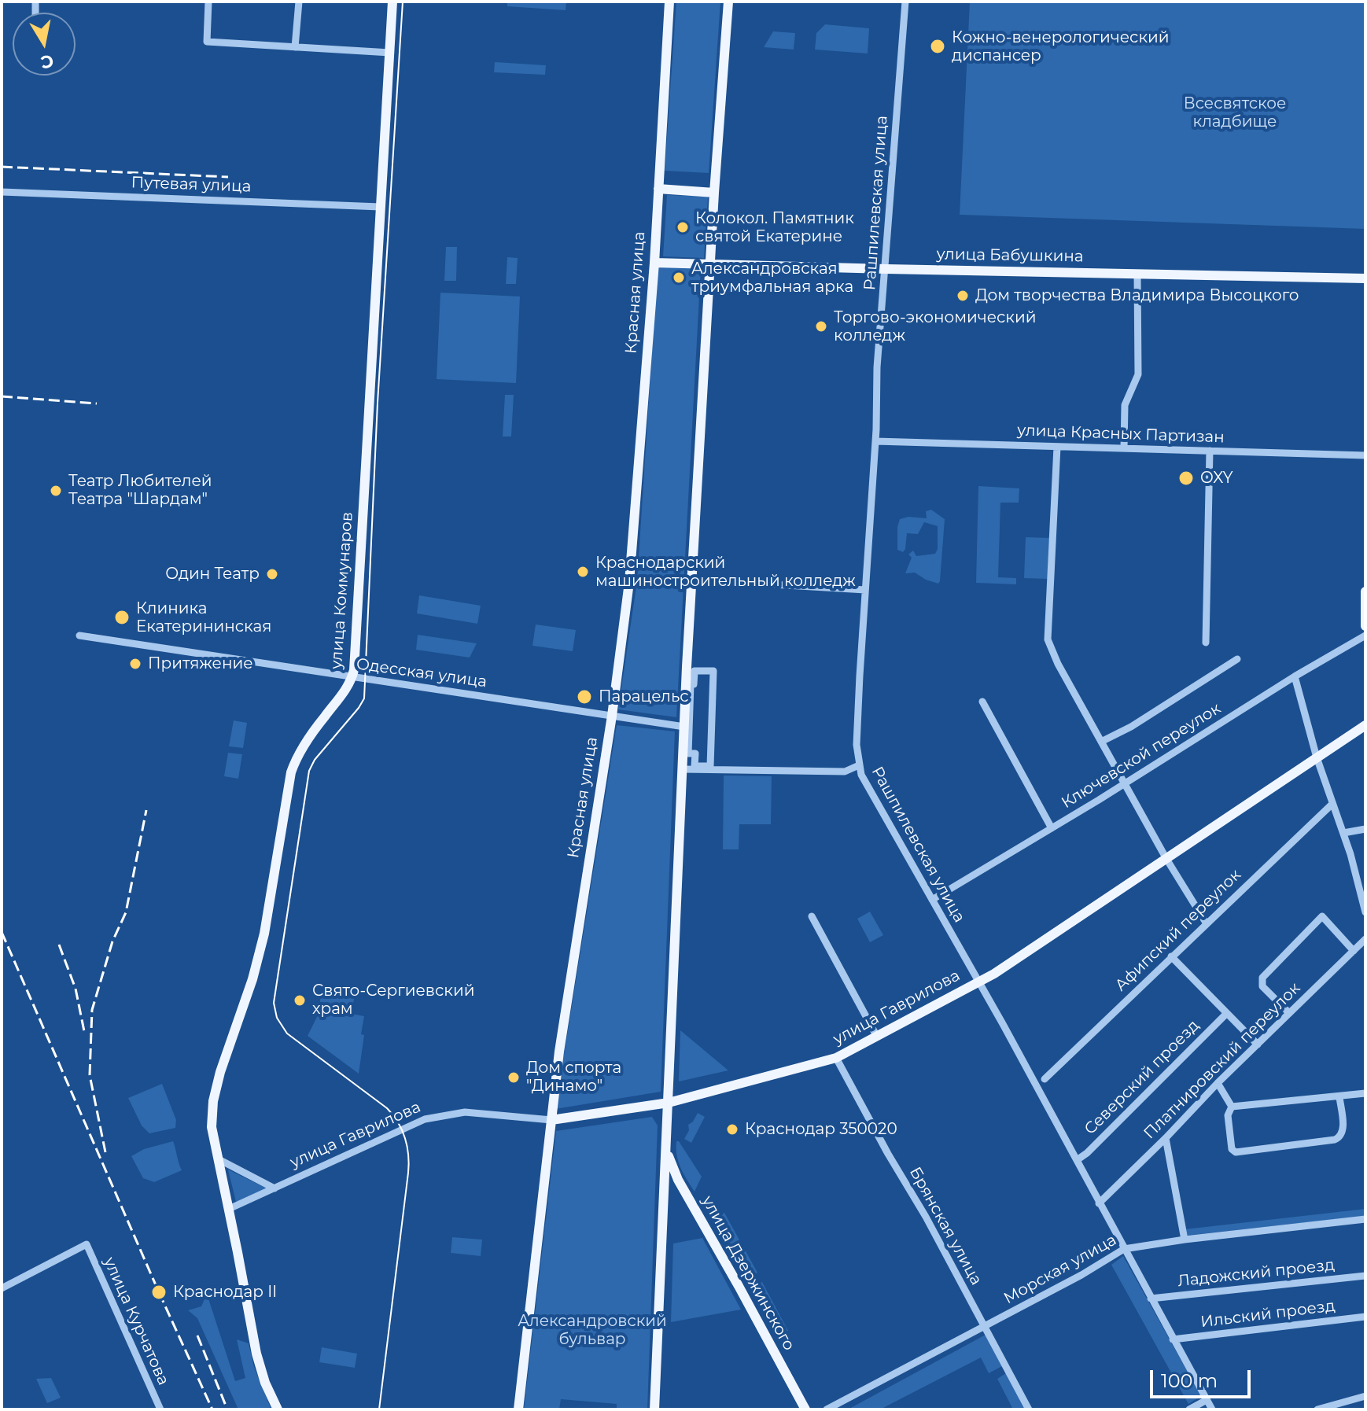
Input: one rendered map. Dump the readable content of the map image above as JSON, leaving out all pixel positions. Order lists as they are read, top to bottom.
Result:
{
  "streets": {
    "main road": [
      "улица Бабушкина",
      "Красная улица",
      "улица Коммунаров",
      "улица Гаврилова",
      "улица Дзержинского"
    ],
    "street": [
      "Путевая улица",
      "Рашпилевская улица",
      "улица Красных Партизан",
      "Одесская улица",
      "Ключевской переулок",
      "Афипский переулок",
      "Платнировский переулок",
      "Северский проезд",
      "Брянская улица",
      "Морская улица",
      "Ладожский проезд",
      "Ильский проезд",
      "улица Курчатова"
    ]
  },
  "crossings": [
    ["Путевая улица", "улица Коммунаров"],
    ["Рашпилевская улица", "улица Бабушкина"],
    ["Рашпилевская улица", "улица Красных Партизан"],
    ["Рашпилевская улица", "Ключевской переулок"],
    ["Рашпилевская улица", "улица Гаврилова"],
    ["Рашпилевская улица", "Платнировский переулок"],
    ["Рашпилевская улица", "Северский проезд"],
    ["Рашпилевская улица", "Морская улица"],
    ["Рашпилевская улица", "Ладожский проезд"],
    ["Рашпилевская улица", "Ильский проезд"],
    ["улица Бабушкина", "Красная улица"],
    ["Красная улица", "Одесская улица"],
    ["Красная улица", "улица Гаврилова"],
    ["улица Коммунаров", "Одесская улица"],
    ["улица Коммунаров", "улица Гаврилова"],
    ["улица Гаврилова", "Брянская улица"],
    ["Брянская улица", "Морская улица"]
  ],
  "parks": ["Всесвятское кладбище", "Александровский бульвар"],
  "places": [
    "Кожно-венерологический диспансер",
    "Колокол. Памятник святой Екатерине",
    "Александровская триумфальная арка",
    "Дом творчества Владимира Высоцкого",
    "Торгово-экономический колледж",
    "OXY",
    "Театр Любителей Театра \"Шардам\"",
    "Краснодарский машиностроительный колледж",
    "Один Театр",
    "Клиника Екатерининская",
    "Притяжение",
    "Парацельс",
    "Свято-Сергиевский храм",
    "Дом спорта \"Динамо\"",
    "Краснодар 350020",
    "Краснодар II"
  ],
  "scale_bar": "100 m",
  "north": "bottom"
}
